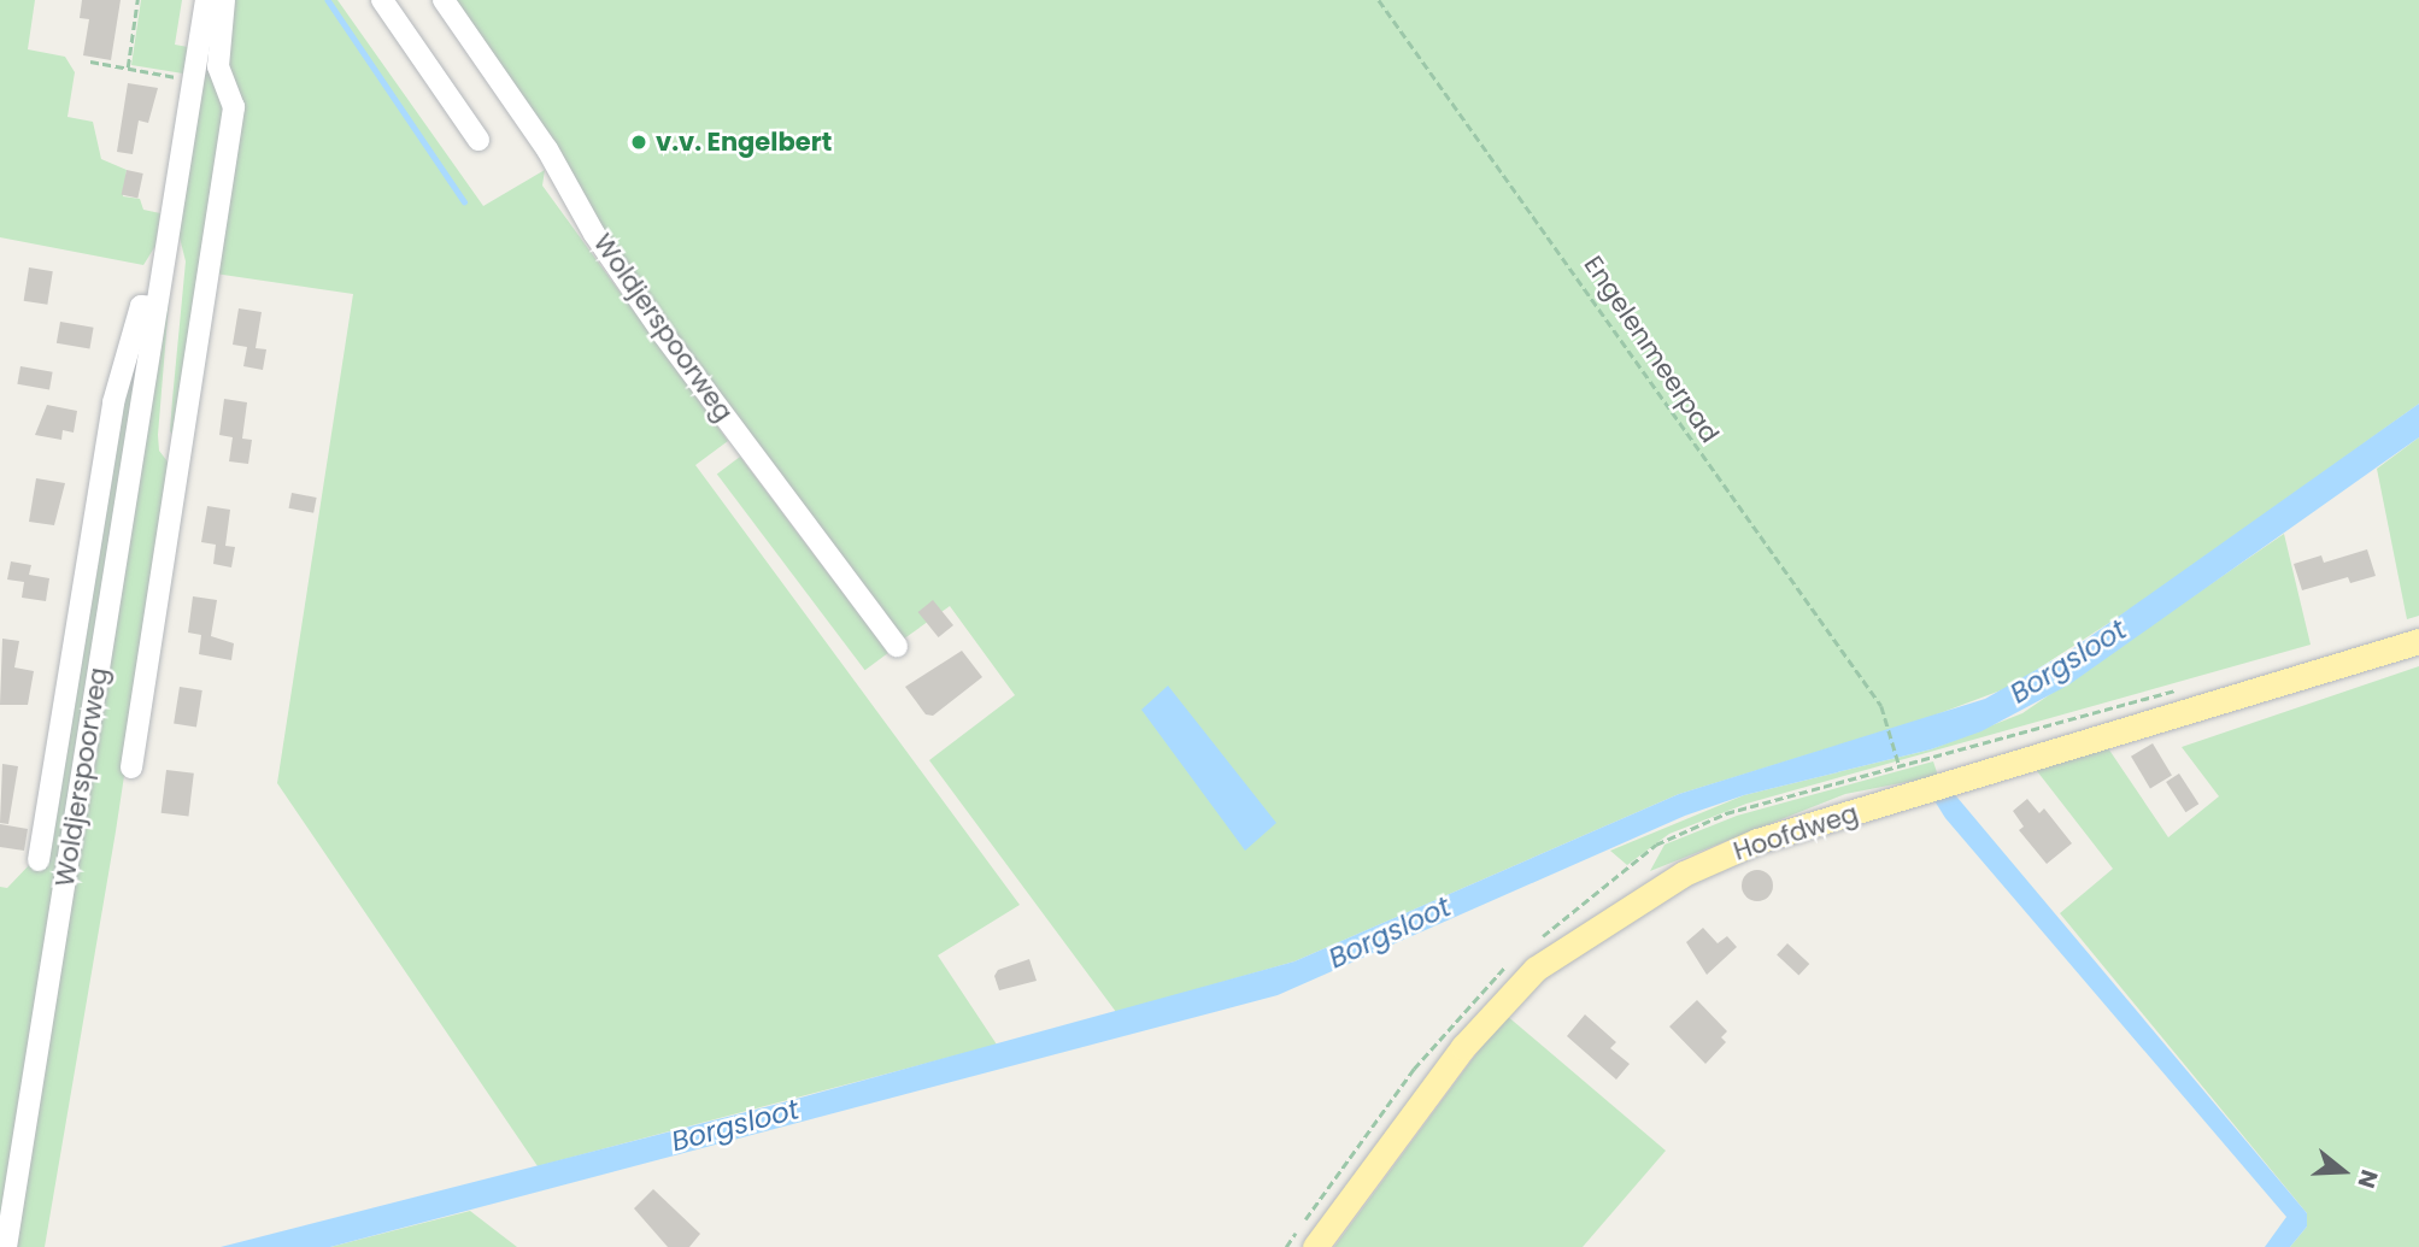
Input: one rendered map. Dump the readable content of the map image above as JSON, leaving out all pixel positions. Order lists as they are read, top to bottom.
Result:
{
  "streets": {
    "main road": ["Hoofdweg"],
    "street": ["Woldjerspoorweg"],
    "path": ["Engelenmeerpad"]
  },
  "water": ["Borgsloot"],
  "places": ["v.v. Engelbert"],
  "north": "right"
}
